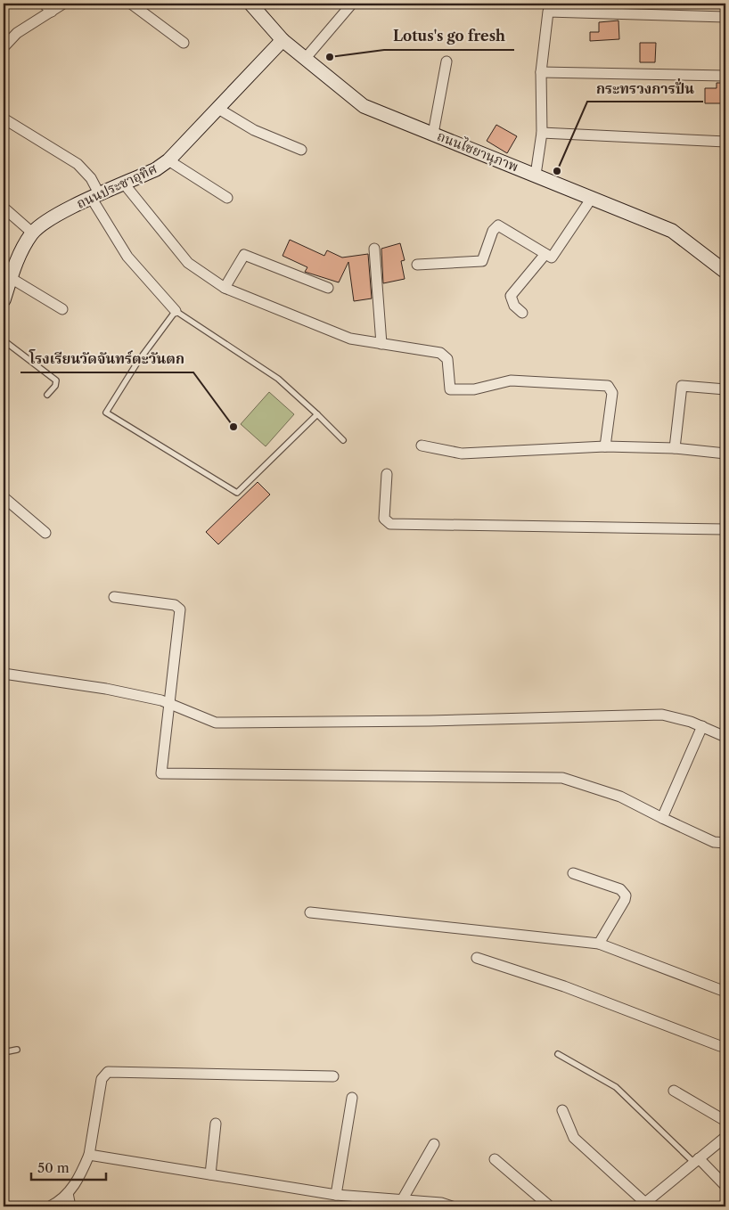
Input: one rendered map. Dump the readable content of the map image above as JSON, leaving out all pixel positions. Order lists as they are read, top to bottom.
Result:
{
  "streets": {
    "street": ["ถนนไชยานุภาพ", "ถนนประชาอุทิศ"]
  },
  "crossings": [
    ["ถนนไชยานุภาพ", "ถนนประชาอุทิศ"]
  ],
  "places": ["Lotus's go fresh", "กระทรวงการปั่น", "โรงเรียนวัดจันทร์ตะวันตก"],
  "scale_bar": "50 m"
}
